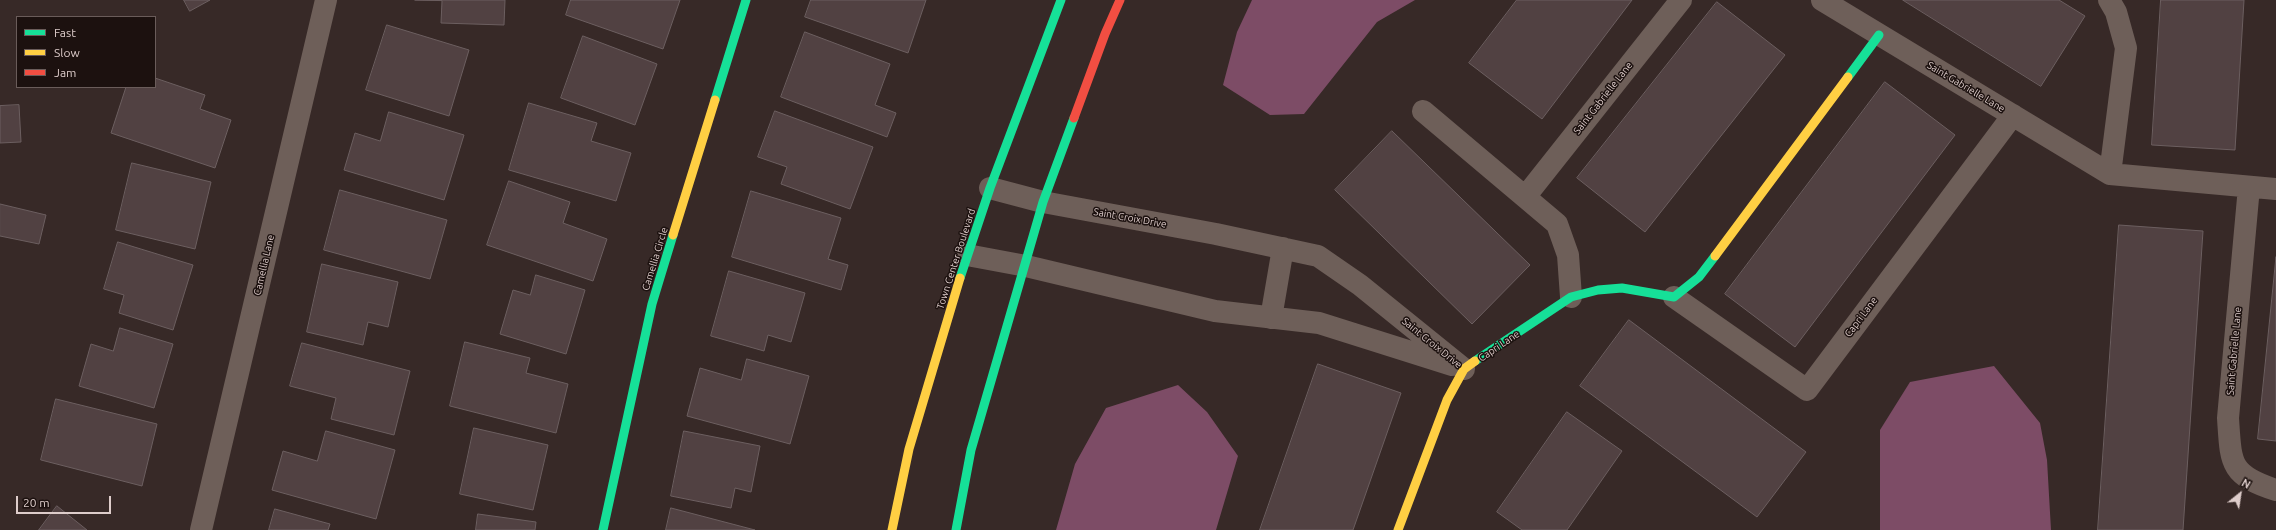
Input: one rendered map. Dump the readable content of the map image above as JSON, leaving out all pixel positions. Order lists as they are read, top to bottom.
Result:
{
  "streets": {
    "street": [
      "Saint Gabrielle Lane",
      "Saint Croix Drive",
      "Camellia Circle",
      "Town Center Boulevard",
      "Camellia Lane",
      "Capri Lane"
    ]
  },
  "crossings": [
    ["Saint Gabrielle Lane", "Capri Lane"],
    ["Saint Croix Drive", "Town Center Boulevard"],
    ["Saint Croix Drive", "Capri Lane"]
  ],
  "legend": ["Fast", "Slow", "Jam"],
  "scale_bar": "20 m",
  "north": "top right"
}
